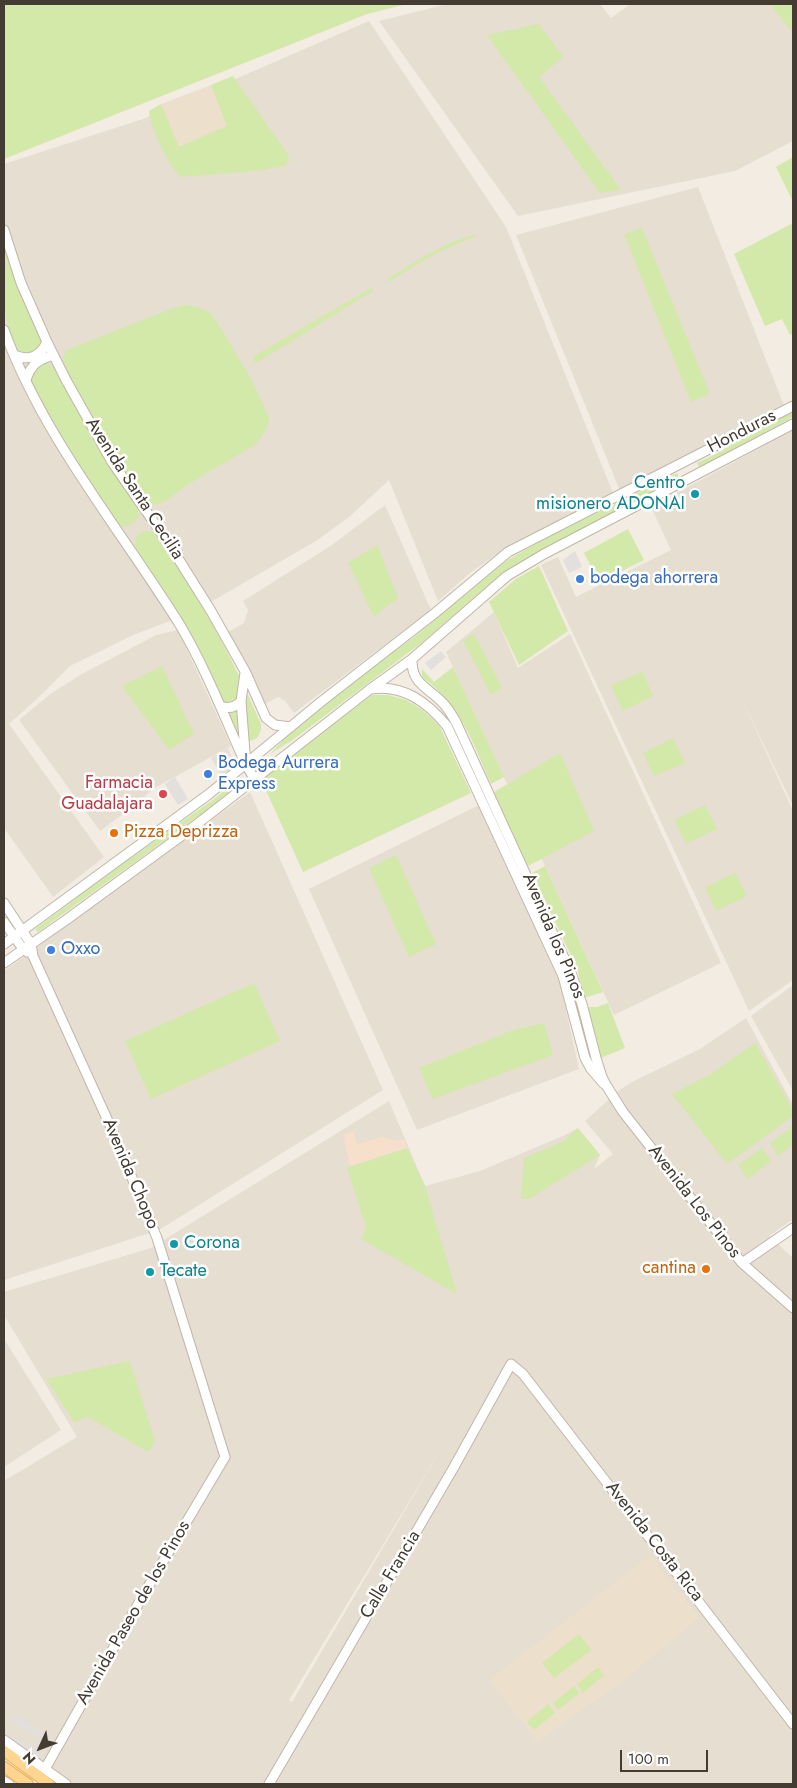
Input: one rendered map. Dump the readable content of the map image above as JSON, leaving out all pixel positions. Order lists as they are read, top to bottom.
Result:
{
  "streets": {
    "street": [
      "Honduras",
      "Avenida Santa Cecilia",
      "Avenida los Pinos",
      "Avenida Chopo",
      "Avenida Los Pinos",
      "Avenida Costa Rica",
      "Calle Francia",
      "Avenida Paseo de los Pinos"
    ]
  },
  "crossings": [
    ["Honduras", "Avenida Santa Cecilia"],
    ["Honduras", "Avenida los Pinos"],
    ["Honduras", "Avenida Chopo"],
    ["Avenida los Pinos", "Avenida Los Pinos"],
    ["Avenida Chopo", "Avenida Paseo de los Pinos"],
    ["Avenida Costa Rica", "Calle Francia"]
  ],
  "places": [
    "Centro misionero ADONAI",
    "bodega ahorrera",
    "Bodega Aurrera Express",
    "Farmacia Guadalajara",
    "Pizza Deprizza",
    "Oxxo",
    "Corona",
    "cantina",
    "Tecate"
  ],
  "scale_bar": "100 m",
  "north": "bottom left"
}
